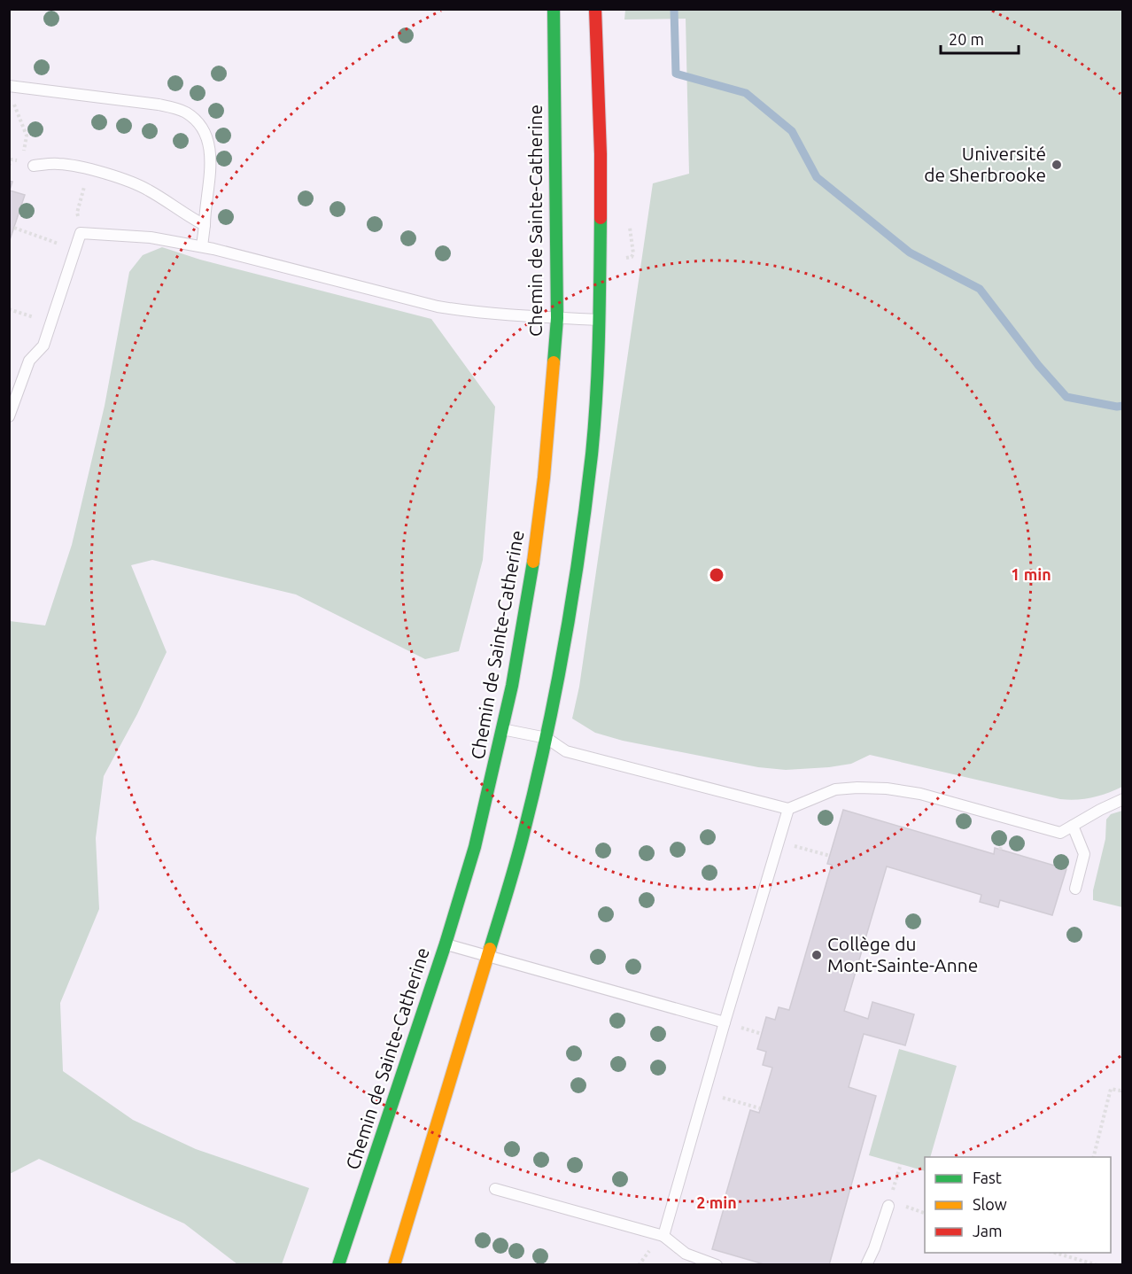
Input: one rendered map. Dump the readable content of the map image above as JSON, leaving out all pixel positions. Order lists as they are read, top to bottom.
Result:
{
  "streets": {
    "main road": ["Chemin de Sainte-Catherine"]
  },
  "places": ["Université de Sherbrooke", "Collège du Mont-Sainte-Anne"],
  "legend": ["Fast", "Slow", "Jam"],
  "scale_bar": "20 m",
  "rings": ["1 min", "2 min"]
}
